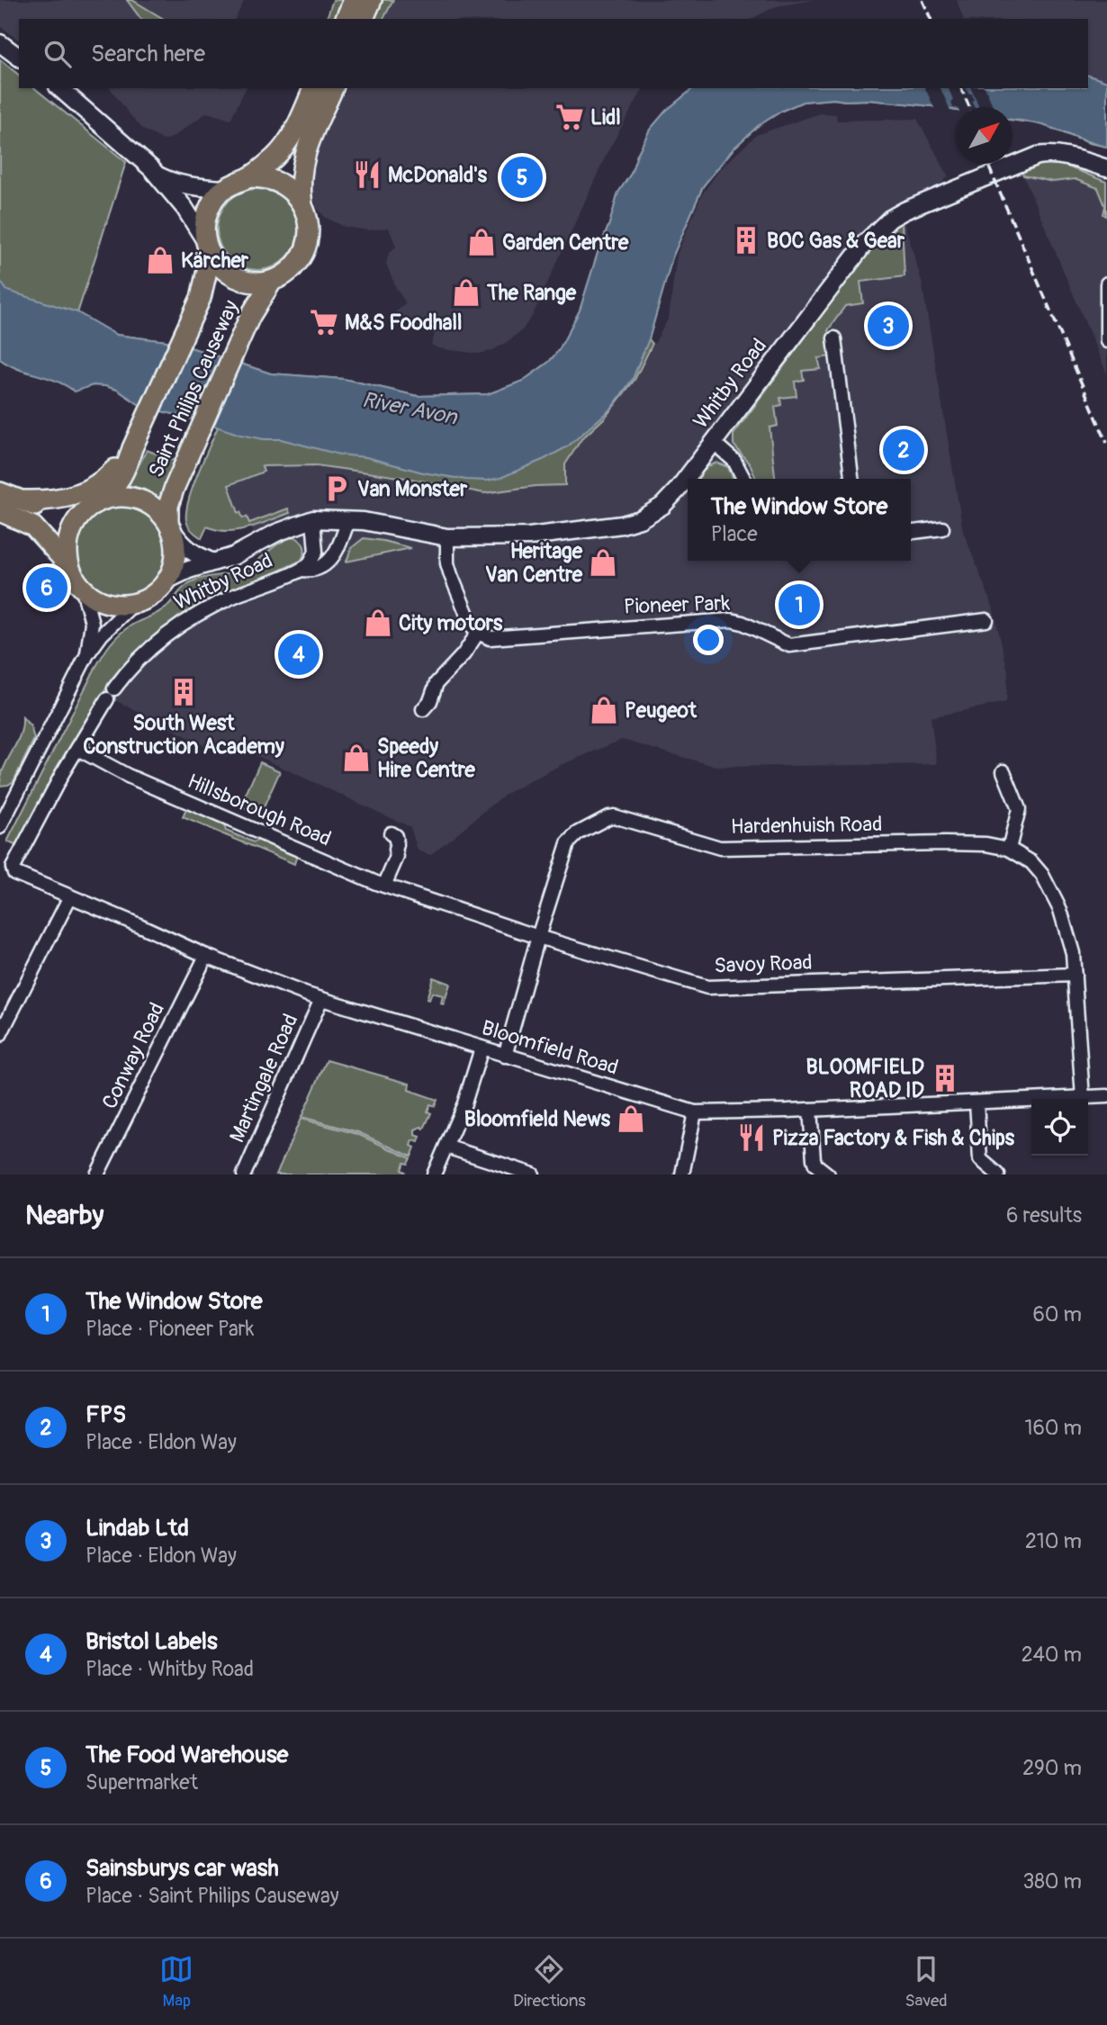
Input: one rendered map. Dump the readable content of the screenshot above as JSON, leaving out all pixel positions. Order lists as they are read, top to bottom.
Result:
{
  "streets": {
    "main road": ["Saint Philips Causeway"],
    "street": [
      "Whitby Road",
      "Pioneer Park",
      "Hillsborough Road",
      "Hardenhuish Road",
      "Savoy Road",
      "Bloomfield Road",
      "Conway Road",
      "Martingale Road"
    ]
  },
  "crossings": [
    ["Whitby Road", "Saint Philips Causeway"],
    ["Whitby Road", "Hillsborough Road"],
    ["Whitby Road", "Bloomfield Road"],
    ["Hillsborough Road", "Savoy Road"],
    ["Hardenhuish Road", "Savoy Road"],
    ["Hardenhuish Road", "Bloomfield Road"],
    ["Bloomfield Road", "Conway Road"],
    ["Bloomfield Road", "Martingale Road"]
  ],
  "water": ["River Avon"],
  "places": {
    "supermarket": ["Lidl", "M&S Foodhall"],
    "restaurant": ["McDonald's", "Pizza Factory & Fish & Chips"],
    "building": ["BOC Gas & Gear", "South West Construction Academy", "BLOOMFIELD ROAD ID"],
    "shop": [
      "Garden Centre",
      "Kärcher",
      "The Range",
      "Heritage Van Centre",
      "City motors",
      "Peugeot",
      "Speedy Hire Centre",
      "Bloomfield News"
    ],
    "parking": ["Van Monster"]
  },
  "north": "top right",
  "page": {
    "search": "Search here",
    "pins": [
      "5",
      "3",
      "2",
      "6",
      "1",
      "4"
    ],
    "popup": ["The Window Store", "Place"],
    "heading": ["Nearby", "6 results"],
    "list": [
      {
        "mark": "1",
        "name": "The Window Store",
        "note": "Place · Pioneer Park",
        "value": "60 m"
      },
      {
        "mark": "2",
        "name": "FPS",
        "note": "Place · Eldon Way",
        "value": "160 m"
      },
      {
        "mark": "3",
        "name": "Lindab Ltd",
        "note": "Place · Eldon Way",
        "value": "210 m"
      },
      {
        "mark": "4",
        "name": "Bristol Labels",
        "note": "Place · Whitby Road",
        "value": "240 m"
      },
      {
        "mark": "5",
        "name": "The Food Warehouse",
        "note": "Supermarket",
        "value": "290 m"
      },
      {
        "mark": "6",
        "name": "Sainsburys car wash",
        "note": "Place · Saint Philips Causeway",
        "value": "380 m"
      }
    ],
    "nav": ["Map", "Directions", "Saved"]
  }
}
